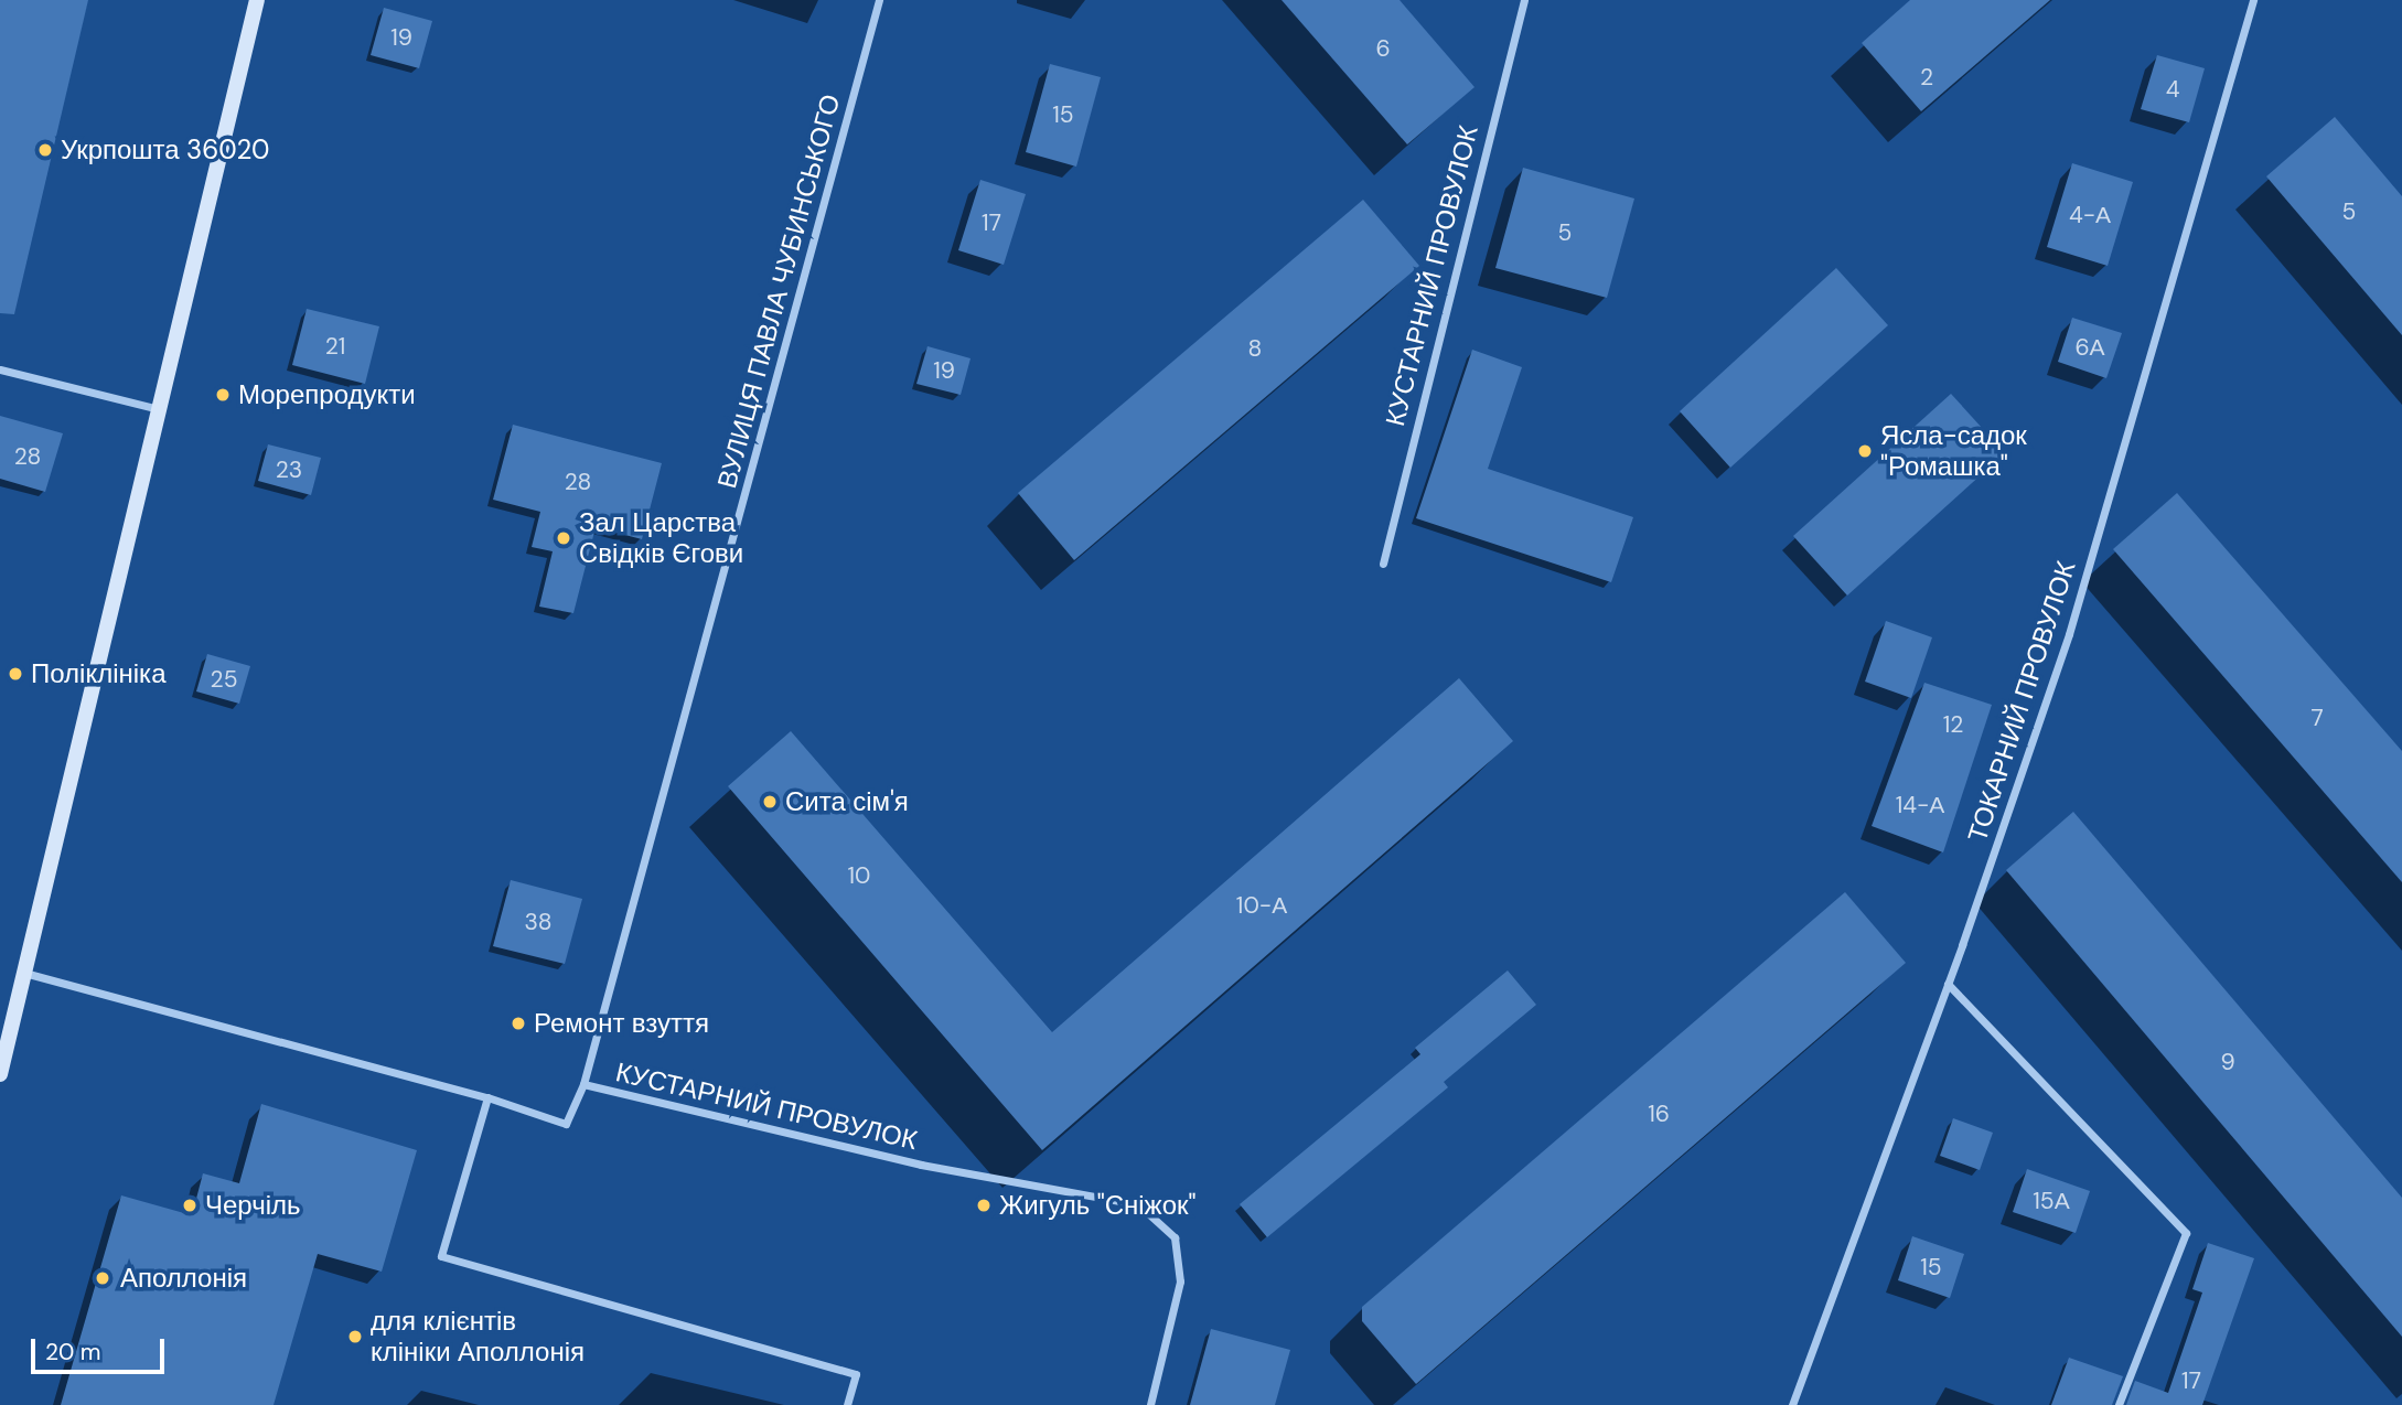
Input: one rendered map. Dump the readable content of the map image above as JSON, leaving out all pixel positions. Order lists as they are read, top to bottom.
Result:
{
  "streets": {
    "street": ["КУСТАРНИЙ ПРОВУЛОК", "ВУЛИЦЯ ПАВЛА ЧУБИНСЬКОГО", "ТОКАРНИЙ ПРОВУЛОК"]
  },
  "crossings": [
    ["КУСТАРНИЙ ПРОВУЛОК", "ВУЛИЦЯ ПАВЛА ЧУБИНСЬКОГО"]
  ],
  "places": [
    "Укрпошта 36020",
    "Морепродукти",
    "Ясла-садок \"Ромашка\"",
    "Зал Царства Cвідків Єгови",
    "Поліклініка",
    "Сита сім'я",
    "Ремонт взуття",
    "Черчіль",
    "Жигуль \"Сніжок\"",
    "Аполлонія",
    "для клієнтів клініки Аполлонія"
  ],
  "house_numbers": [
    "19",
    "6",
    "2",
    "4",
    "15",
    "5",
    "4-А",
    "17",
    "5",
    "21",
    "6А",
    "8",
    "19",
    "28",
    "23",
    "28",
    "25",
    "7",
    "12",
    "14-А",
    "10",
    "10-А",
    "38",
    "9",
    "16",
    "15А",
    "15",
    "17"
  ],
  "scale_bar": "20 m"
}
